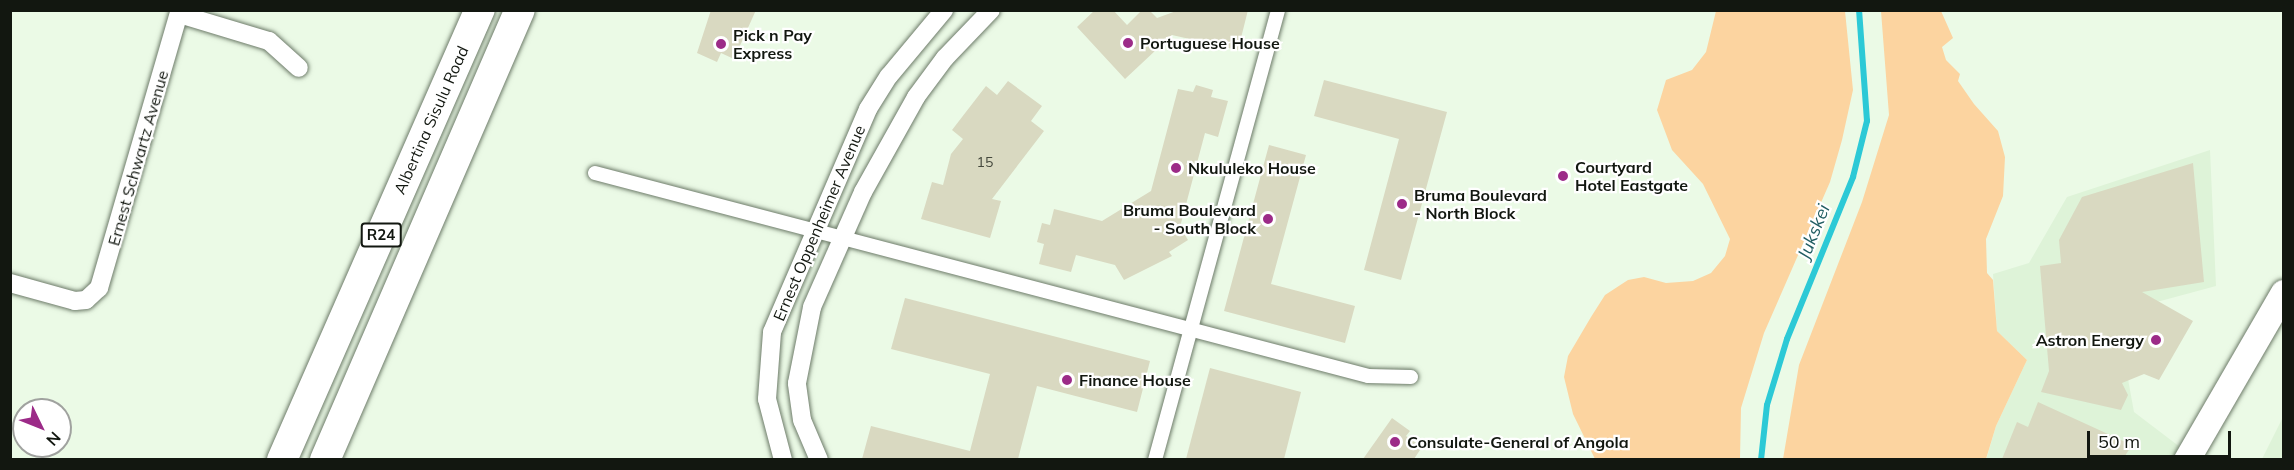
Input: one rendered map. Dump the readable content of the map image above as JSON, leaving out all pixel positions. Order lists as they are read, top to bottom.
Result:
{
  "streets": {
    "main road": ["Albertina Sisulu Road", "R24"],
    "street": ["Ernest Schwartz Avenue", "Ernest Oppenheimer Avenue"]
  },
  "water": ["Jukskei"],
  "places": [
    "Portuguese House",
    "Pick n Pay Express",
    "Nkululeko House",
    "Courtyard Hotel Eastgate",
    "Bruma Boulevard - North Block",
    "Bruma Boulevard - South Block",
    "Astron Energy",
    "Finance House",
    "Consulate-General of Angola"
  ],
  "house_numbers": ["15"],
  "scale_bar": "50 m",
  "north": "bottom right"
}
